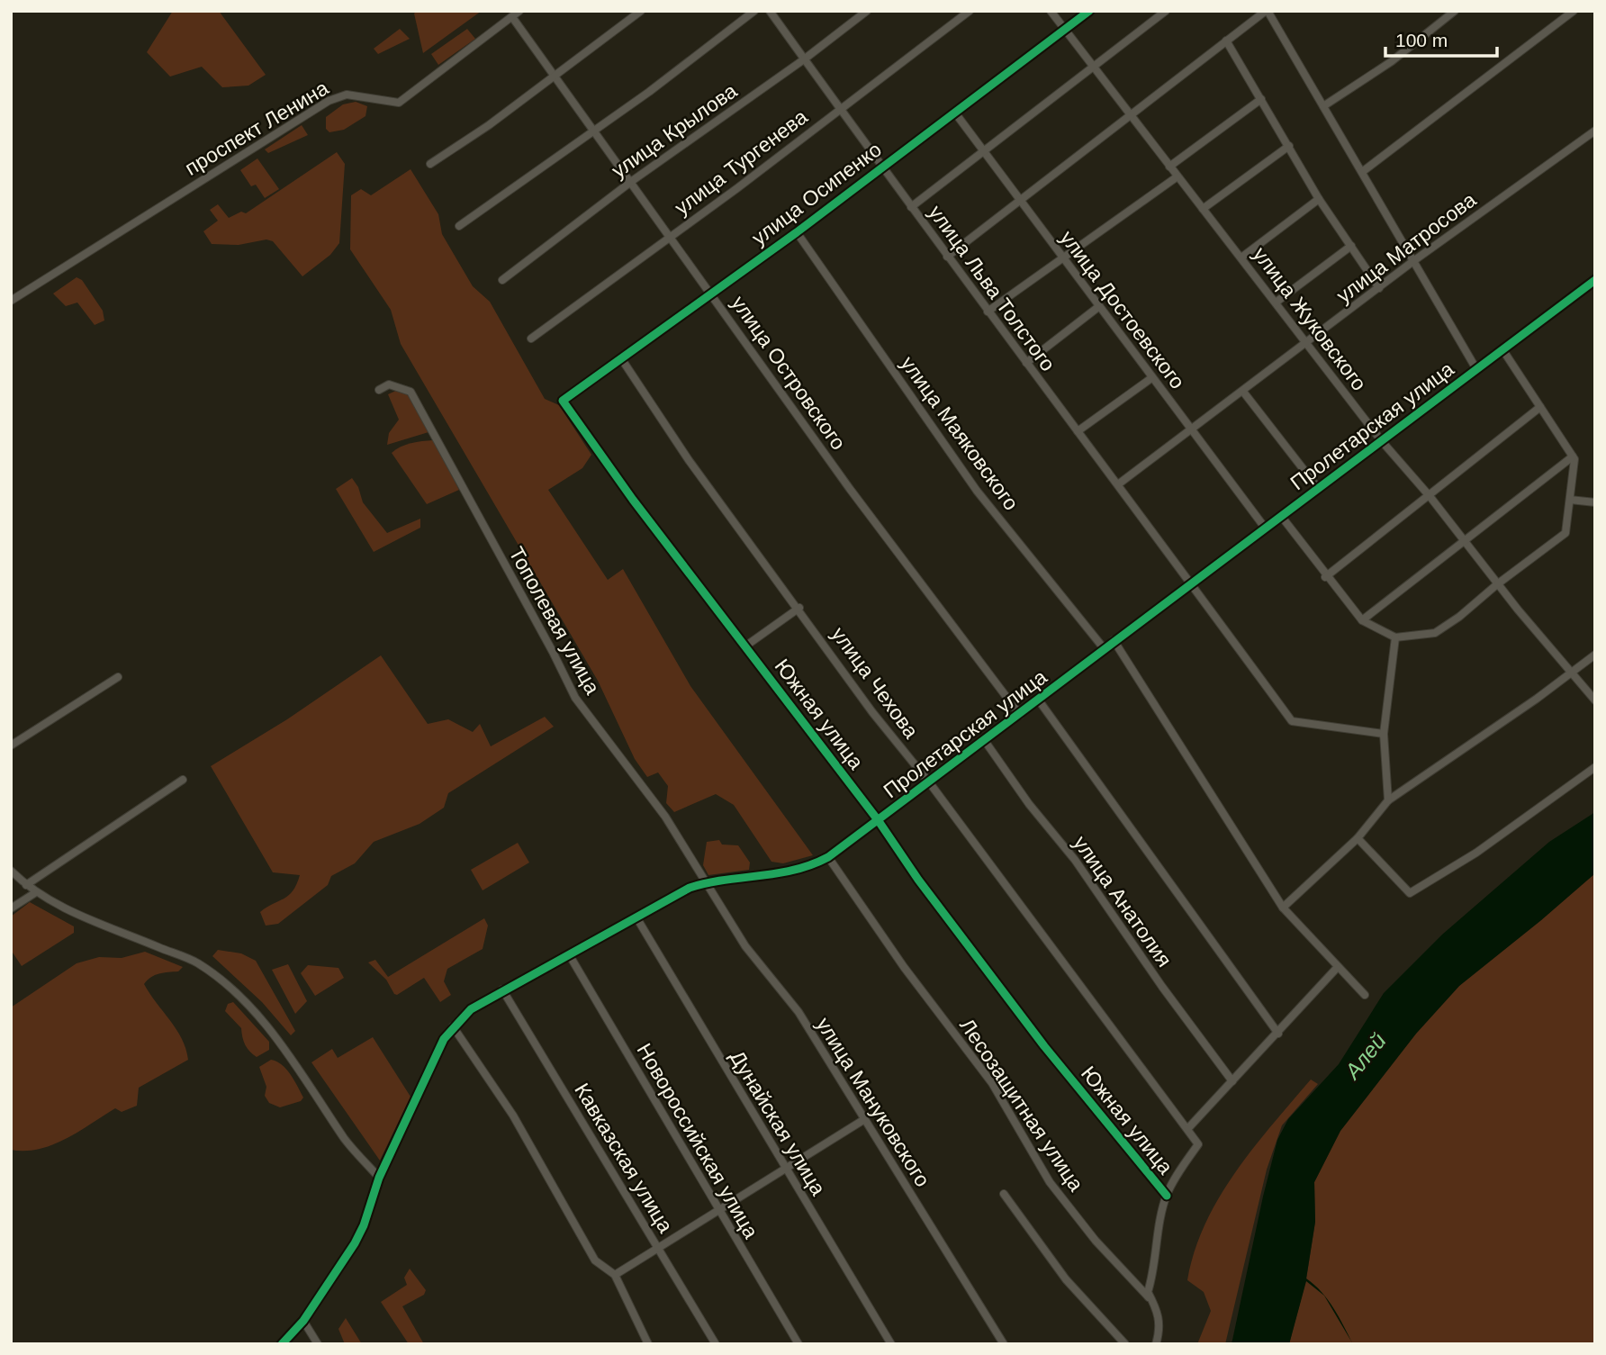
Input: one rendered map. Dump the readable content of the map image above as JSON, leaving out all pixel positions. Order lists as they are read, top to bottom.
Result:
{
  "streets": {
    "street": [
      "проспект Ленина",
      "улица Крылова",
      "улица Тургенева",
      "улица Осипенко",
      "улица Матросова",
      "улица Льва Толстого",
      "улица Достоевского",
      "улица Жуковского",
      "улица Островского",
      "Пролетарская улица",
      "улица Маяковского",
      "Тополевая улица",
      "улица Чехова",
      "Южная улица",
      "улица Анатолия",
      "улица Мануковского",
      "Лесозащитная улица",
      "Дунайская улица",
      "Новороссийская улица",
      "Кавказская улица"
    ]
  },
  "crossings": [
    ["проспект Ленина", "улица Островского"],
    ["улица Крылова", "улица Льва Толстого"],
    ["улица Крылова", "улица Островского"],
    ["улица Тургенева", "улица Льва Толстого"],
    ["улица Тургенева", "улица Островского"],
    ["улица Осипенко", "улица Льва Толстого"],
    ["улица Осипенко", "улица Достоевского"],
    ["улица Осипенко", "улица Жуковского"],
    ["улица Осипенко", "улица Островского"],
    ["улица Осипенко", "улица Маяковского"],
    ["улица Осипенко", "улица Чехова"],
    ["улица Осипенко", "Южная улица"],
    ["улица Матросова", "улица Льва Толстого"],
    ["улица Матросова", "улица Достоевского"],
    ["улица Матросова", "улица Жуковского"],
    ["улица Льва Толстого", "Пролетарская улица"],
    ["улица Достоевского", "Пролетарская улица"],
    ["улица Жуковского", "Пролетарская улица"],
    ["улица Островского", "Пролетарская улица"],
    ["Пролетарская улица", "улица Маяковского"],
    ["Пролетарская улица", "Тополевая улица"],
    ["Пролетарская улица", "улица Чехова"],
    ["Пролетарская улица", "Южная улица"],
    ["Пролетарская улица", "улица Анатолия"],
    ["Пролетарская улица", "улица Мануковского"],
    ["Пролетарская улица", "Лесозащитная улица"],
    ["Пролетарская улица", "Дунайская улица"],
    ["Пролетарская улица", "Новороссийская улица"],
    ["Пролетарская улица", "Кавказская улица"],
    ["Тополевая улица", "улица Мануковского"],
    ["улица Чехова", "Южная улица"],
    ["Южная улица", "Лесозащитная улица"]
  ],
  "water": ["Алей"],
  "scale_bar": "100 m"
}
